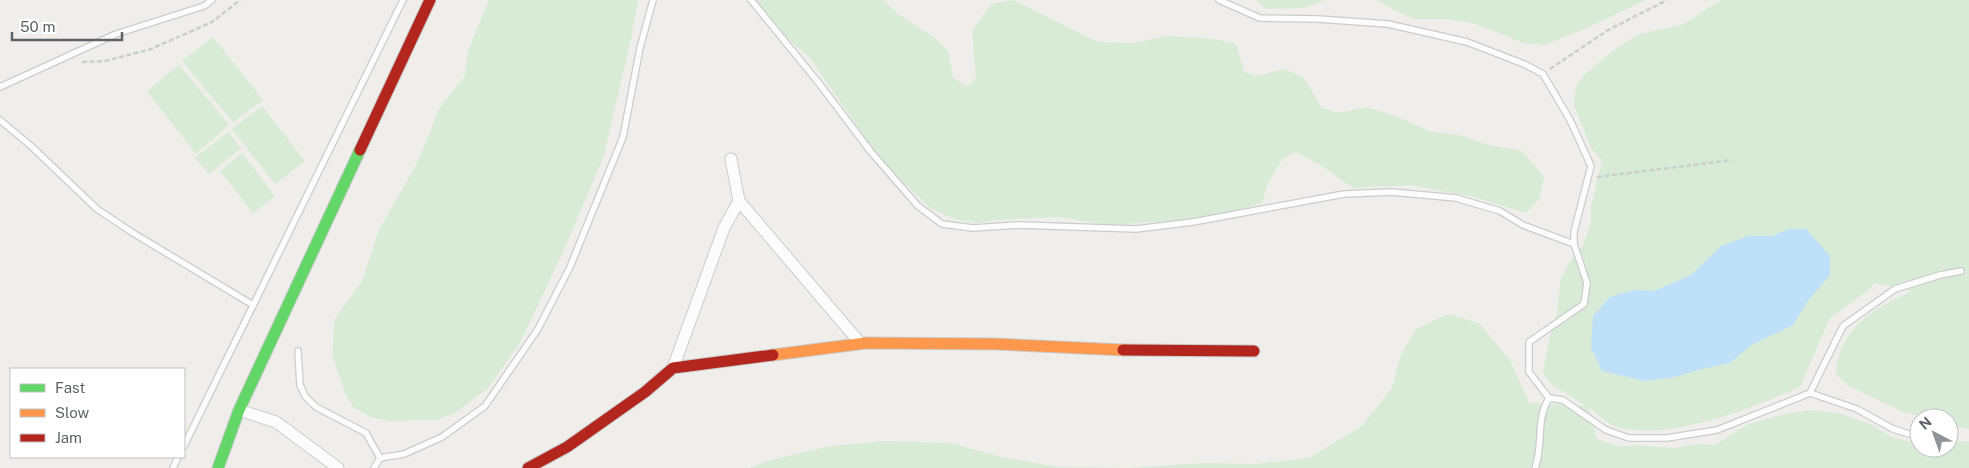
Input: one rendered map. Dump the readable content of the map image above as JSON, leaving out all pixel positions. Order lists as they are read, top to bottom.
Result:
{
  "legend": ["Fast", "Slow", "Jam"],
  "scale_bar": "50 m",
  "north": "top left"
}
